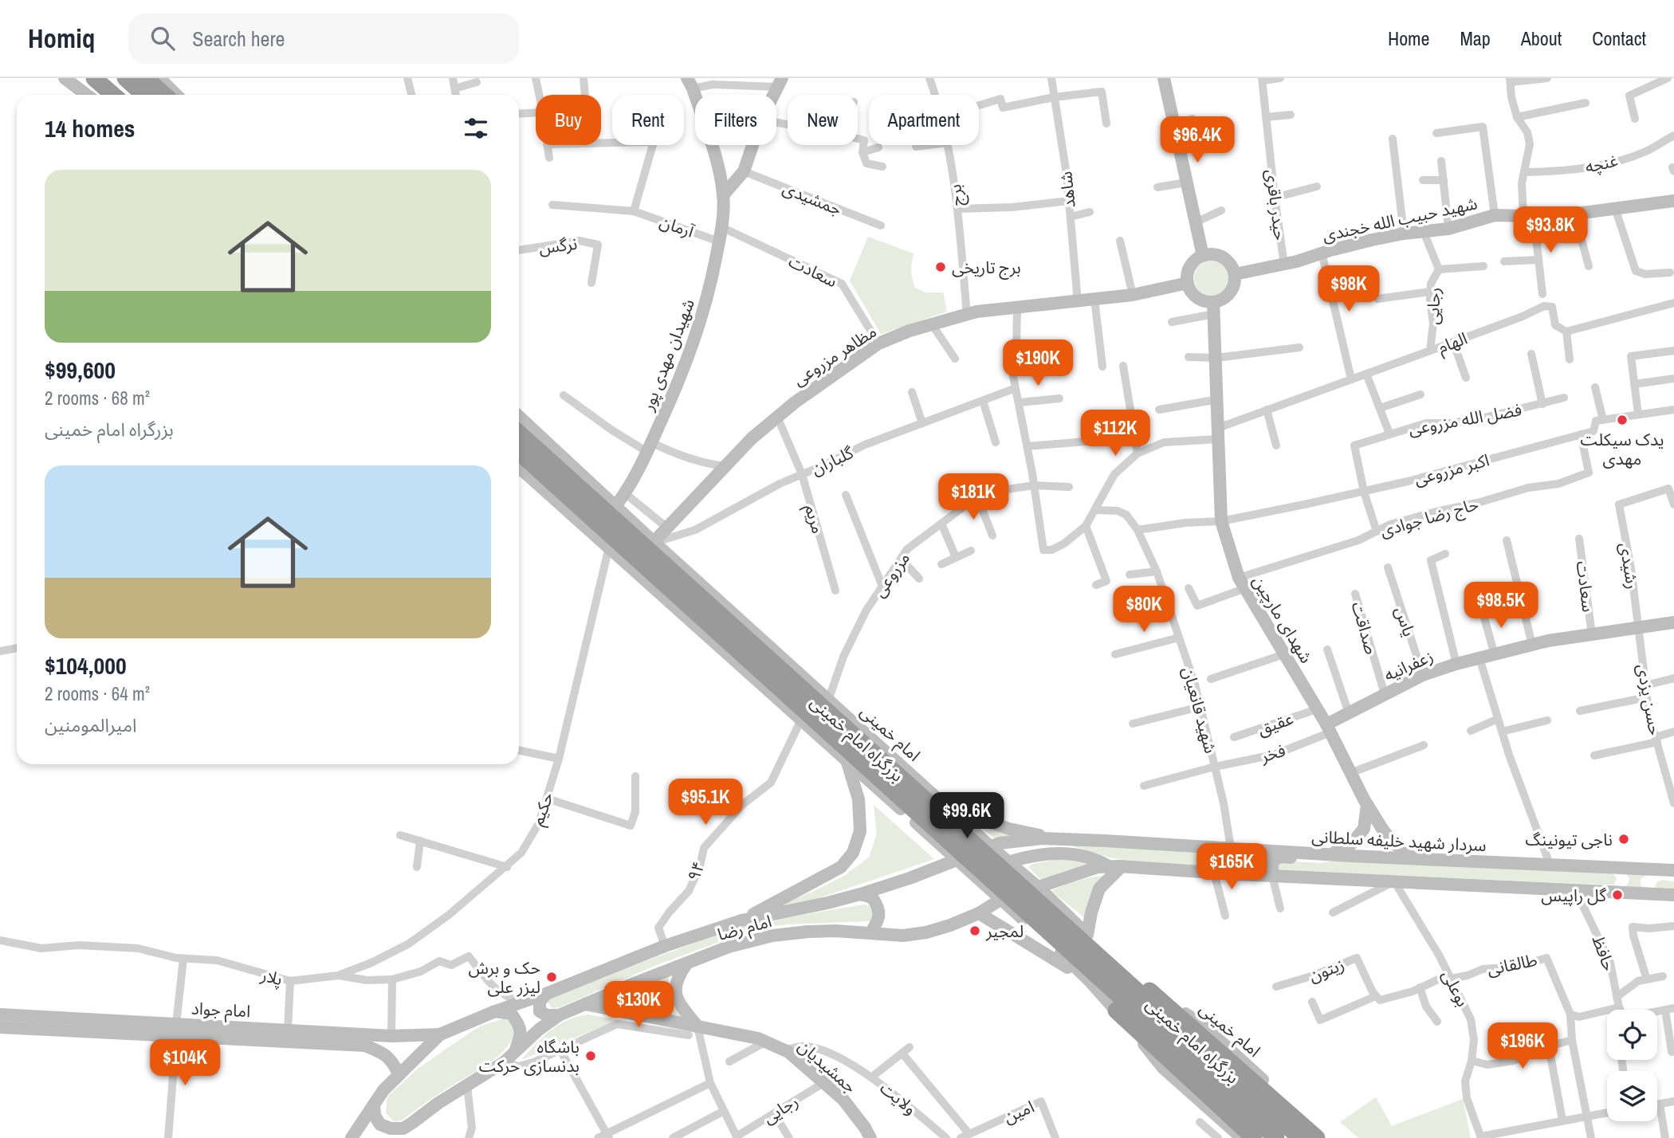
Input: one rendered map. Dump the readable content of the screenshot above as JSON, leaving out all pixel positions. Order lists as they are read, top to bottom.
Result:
{
  "streets": {
    "highway": ["بزرگراه امام خمینی"],
    "main road": [
      "شهید حبیب الله خجندی",
      "شهیدان مهدی پور",
      "مظاهر مزروعی",
      "شهدای مارچین",
      "زعفرانیه",
      "امام خمینی",
      "سردار شهید خلیفه سلطانی",
      "امام رضا",
      "امام جواد",
      "جمشیدیان"
    ],
    "street": [
      "غنچه",
      "شاهد",
      "برج",
      "جمشیدی",
      "حیدر باقری",
      "آرمان",
      "نرگس",
      "سعادت",
      "رجایی",
      "الهام",
      "فضل الله مزروعی",
      "گلباران",
      "اکبر مزروعی",
      "حاج رضا جوادی",
      "مریم",
      "رشیدی",
      "مزروعی",
      "یاس",
      "صداقت",
      "حسن یزدی",
      "شهید قانعیان",
      "عقیق",
      "فخر",
      "حکیم",
      "۹۴",
      "حافظ",
      "طالقانی",
      "زیتون",
      "پلار",
      "بوعلی",
      "ولایت",
      "امین"
    ]
  },
  "crossings": [
    ["شاهد", "مظاهر مزروعی"],
    ["برج", "مظاهر مزروعی"],
    ["حیدر باقری", "شهید حبیب الله خجندی"],
    ["شهید حبیب الله خجندی", "رجایی"],
    ["شهید حبیب الله خجندی", "مظاهر مزروعی"],
    ["شهید حبیب الله خجندی", "شهدای مارچین"],
    ["آرمان", "شهیدان مهدی پور"],
    ["سعادت", "شهیدان مهدی پور"],
    ["سعادت", "مظاهر مزروعی"],
    ["سعادت", "زعفرانیه"],
    ["رجایی", "الهام"],
    ["رجایی", "جمشیدیان"],
    ["الهام", "مزروعی"],
    ["الهام", "شهدای مارچین"],
    ["الهام", "شهید قانعیان"],
    ["شهیدان مهدی پور", "امام خمینی"],
    ["مظاهر مزروعی", "گلباران"],
    ["مظاهر مزروعی", "مریم"],
    ["مظاهر مزروعی", "شهدای مارچین"],
    ["مظاهر مزروعی", "امام خمینی"],
    ["فضل الله مزروعی", "اکبر مزروعی"],
    ["فضل الله مزروعی", "حاج رضا جوادی"],
    ["گلباران", "مریم"],
    ["گلباران", "امام خمینی"],
    ["اکبر مزروعی", "حاج رضا جوادی"],
    ["اکبر مزروعی", "شهدای مارچین"],
    ["اکبر مزروعی", "شهید قانعیان"],
    ["حاج رضا جوادی", "شهدای مارچین"],
    ["رشیدی", "زعفرانیه"],
    ["رشیدی", "حسن یزدی"],
    ["مزروعی", "امام خمینی"],
    ["شهدای مارچین", "زعفرانیه"],
    ["شهدای مارچین", "عقیق"],
    ["شهدای مارچین", "فخر"],
    ["شهدای مارچین", "سردار شهید خلیفه سلطانی"],
    ["یاس", "زعفرانیه"],
    ["صداقت", "زعفرانیه"],
    ["زعفرانیه", "حسن یزدی"],
    ["زعفرانیه", "فخر"],
    ["شهید قانعیان", "فخر"],
    ["شهید قانعیان", "سردار شهید خلیفه سلطانی"],
    ["امام خمینی", "سردار شهید خلیفه سلطانی"],
    ["امام خمینی", "امام رضا"],
    ["حکیم", "پلار"],
    ["سردار شهید خلیفه سلطانی", "امام رضا"],
    ["۹۴", "امام رضا"],
    ["امام رضا", "پلار"],
    ["امام رضا", "امام جواد"],
    ["امام رضا", "جمشیدیان"],
    ["طالقانی", "بوعلی"],
    ["جمشیدیان", "ولایت"]
  ],
  "places": [
    "برج تاریخی",
    "یدک سیکلت مهدی",
    "ناجی‌ تیونینگ",
    "گل راپیس",
    "لمجیر",
    "حک و برش لیزر علی",
    "باشگاه بدنسازی حرکت"
  ],
  "page": {
    "header": "Homiq",
    "search": "Search here",
    "nav": [
      "Home",
      "Map",
      "About",
      "Contact"
    ],
    "chip": [
      "Buy",
      "Rent",
      "Filters",
      "New",
      "Apartment"
    ],
    "heading": "14 homes",
    "price": [
      "$96.4K",
      "$93.8K",
      "$98K",
      "$190K",
      "$112K",
      "$181K",
      "$98.5K",
      "$80K",
      "$95.1K",
      "$99.6K",
      "$165K",
      "$130K",
      "$196K",
      "$104K"
    ],
    "list": [
      {
        "name": "$99,600",
        "note": "2 rooms · 68 m² · بزرگراه امام خمینی"
      },
      {
        "name": "$104,000",
        "note": "2 rooms · 64 m² · امیرالمومنین"
      }
    ]
  }
}
